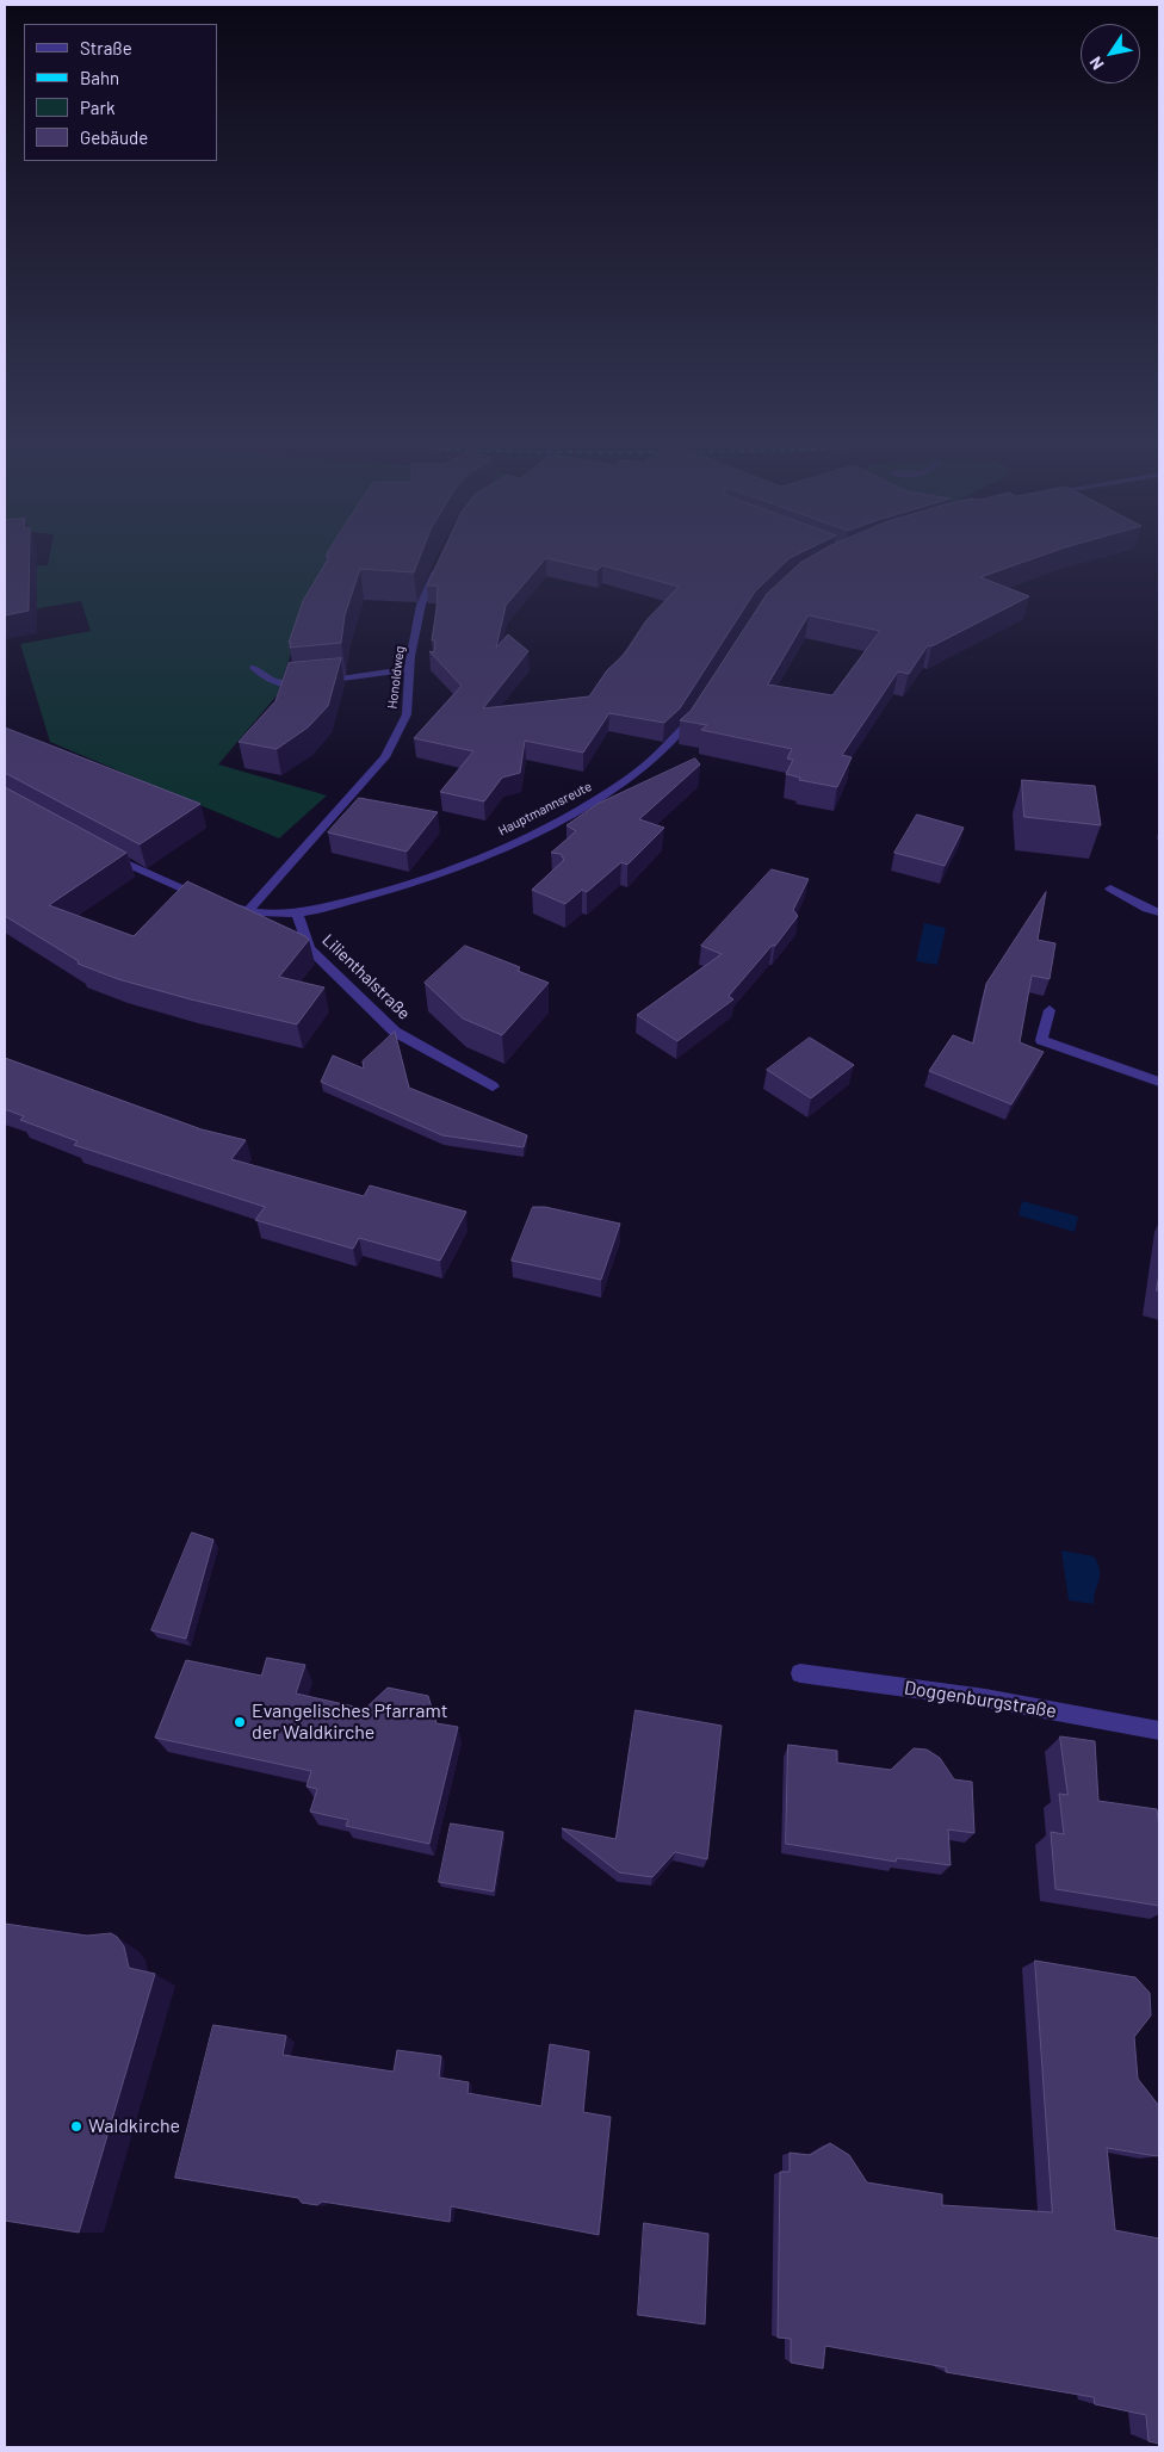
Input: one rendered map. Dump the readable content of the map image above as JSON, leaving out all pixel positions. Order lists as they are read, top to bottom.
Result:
{
  "streets": {
    "street": [
      "Honoldweg",
      "Hauptmannsreute",
      "Lilienthalstraße",
      "Doggenburgstraße"
    ]
  },
  "crossings": [
    ["Honoldweg", "Hauptmannsreute"],
    ["Hauptmannsreute", "Lilienthalstraße"]
  ],
  "places": ["Evangelisches Pfarramt der Waldkirche", "Waldkirche"],
  "legend": [
    "Straße",
    "Bahn",
    "Park",
    "Gebäude"
  ],
  "north": "bottom left"
}
